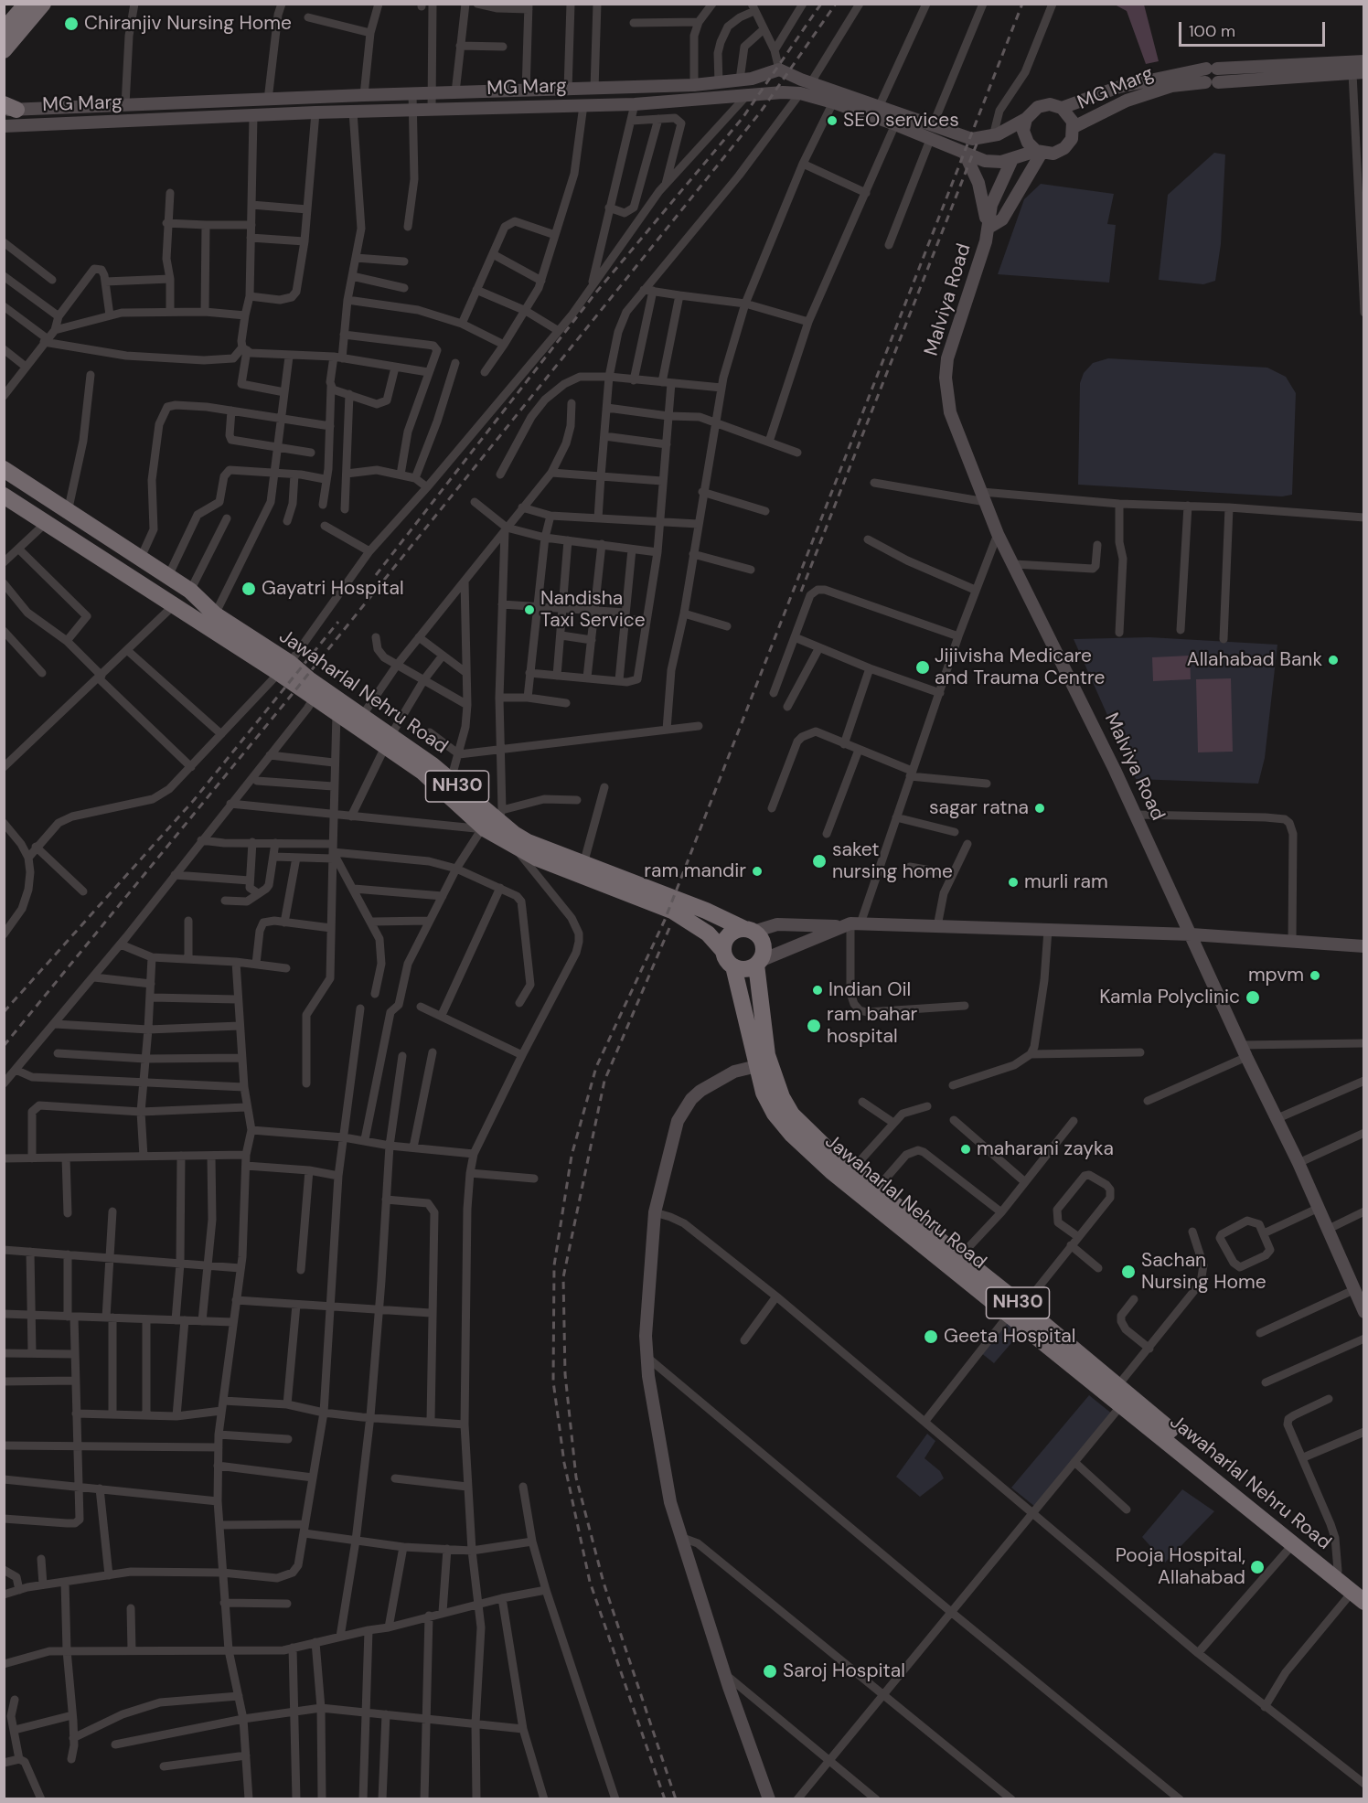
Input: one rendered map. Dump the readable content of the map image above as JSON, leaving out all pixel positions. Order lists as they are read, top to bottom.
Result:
{
  "streets": {
    "highway": ["Jawaharlal Nehru Road", "NH30"],
    "street": ["MG Marg", "Malviya Road"]
  },
  "crossings": [
    ["MG Marg", "Malviya Road"]
  ],
  "places": [
    "Chiranjiv Nursing Home",
    "SEO services",
    "Gayatri Hospital",
    "Nandisha Taxi Service",
    "Allahabad Bank",
    "Jijivisha Medicare and Trauma Centre",
    "sagar ratna",
    "saket nursing home",
    "ram mandir",
    "murli ram",
    "mpvm",
    "Indian Oil",
    "Kamla Polyclinic",
    "ram bahar hospital",
    "maharani zayka",
    "Sachan Nursing Home",
    "Geeta Hospital",
    "Pooja Hospital, Allahabad",
    "Saroj Hospital"
  ],
  "scale_bar": "100 m"
}
